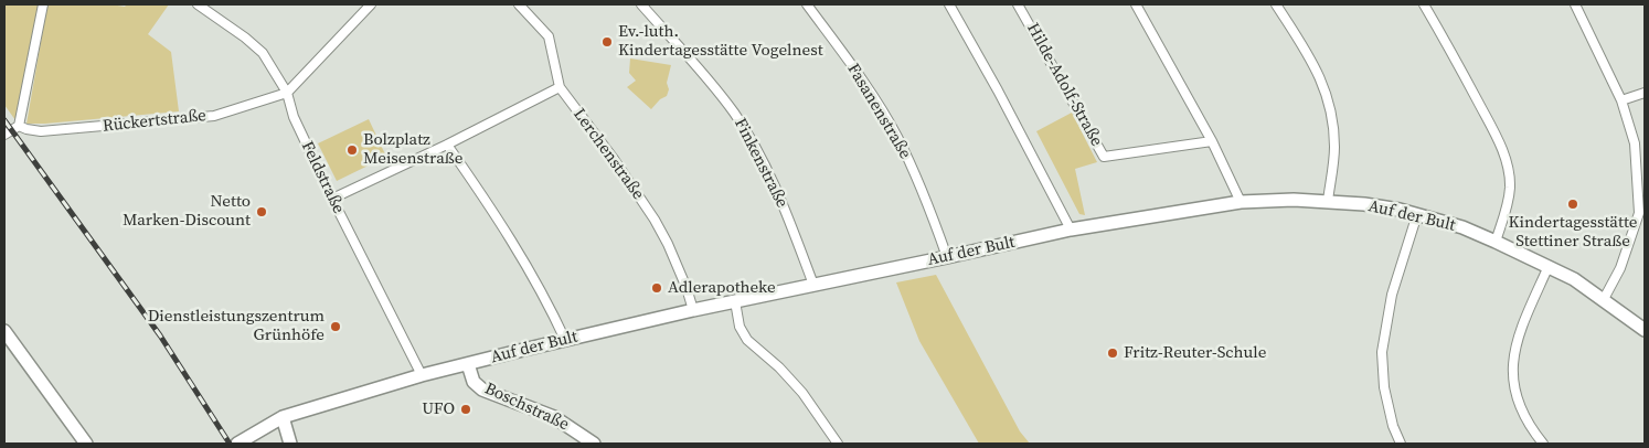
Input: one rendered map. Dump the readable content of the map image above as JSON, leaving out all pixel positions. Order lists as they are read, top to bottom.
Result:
{
  "streets": {
    "street": [
      "Hilde-Adolf-Straße",
      "Fasanenstraße",
      "Rückertstraße",
      "Lerchenstraße",
      "Finkenstraße",
      "Feldstraße",
      "Auf der Bult",
      "Boschstraße"
    ]
  },
  "crossings": [
    ["Fasanenstraße", "Auf der Bult"],
    ["Rückertstraße", "Feldstraße"],
    ["Lerchenstraße", "Auf der Bult"],
    ["Finkenstraße", "Auf der Bult"],
    ["Feldstraße", "Auf der Bult"],
    ["Auf der Bult", "Boschstraße"]
  ],
  "places": [
    "Ev.-luth. Kindertagesstätte Vogelnest",
    "Bolzplatz Meisenstraße",
    "Kindertagesstätte Stettiner Straße",
    "Netto Marken-Discount",
    "Adlerapotheke",
    "Dienstleistungszentrum Grünhöfe",
    "Fritz-Reuter-Schule",
    "UFO"
  ]
}
